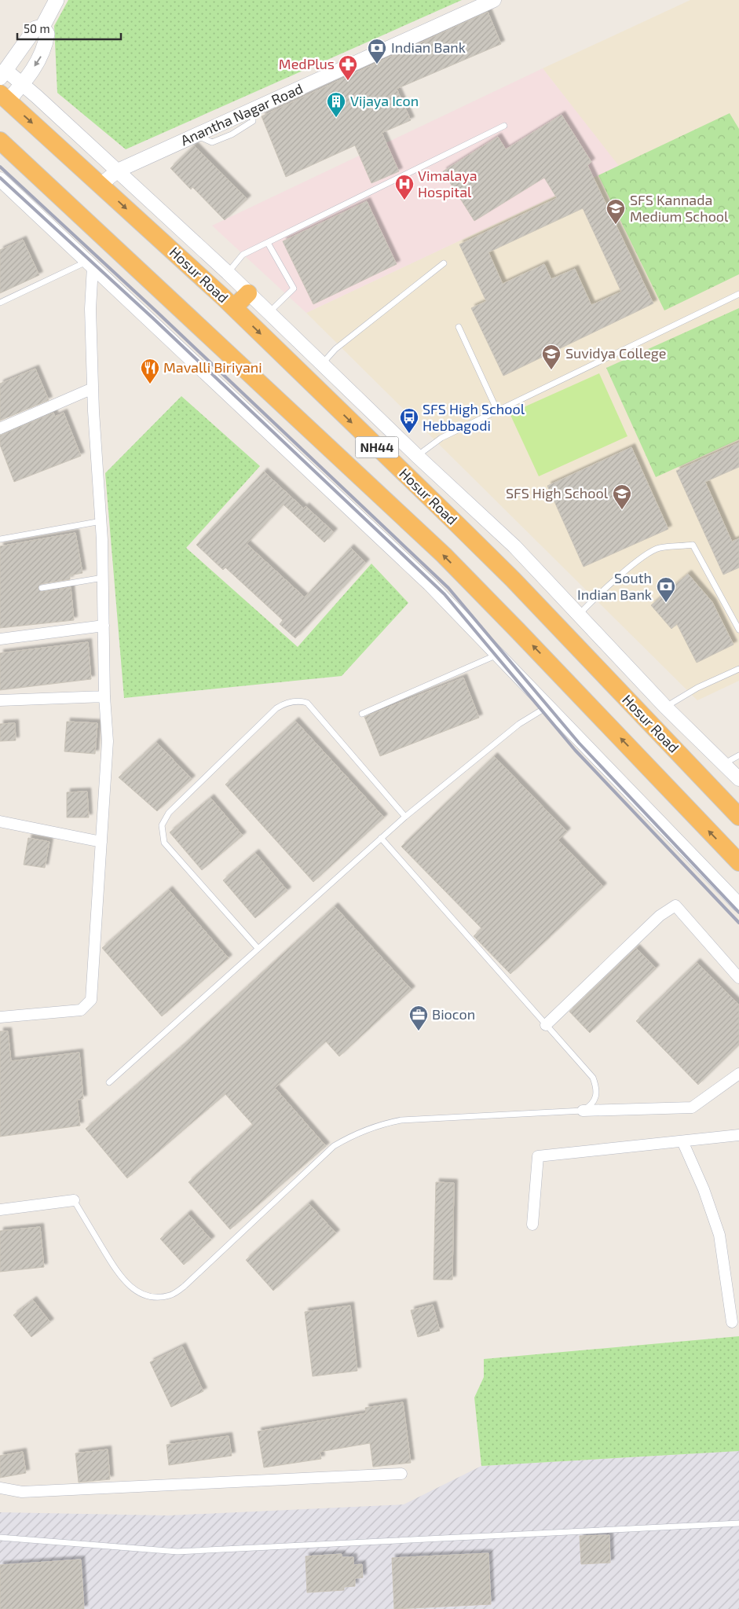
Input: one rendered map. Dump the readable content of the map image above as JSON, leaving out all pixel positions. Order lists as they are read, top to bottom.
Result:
{
  "streets": {
    "highway": ["Hosur Road", "NH44"],
    "street": ["Anantha Nagar Road"]
  },
  "crossings": [
    ["Anantha Nagar Road", "Hosur Road"]
  ],
  "places": {
    "bank": ["Indian Bank", "South Indian Bank"],
    "pharmacy": ["MedPlus"],
    "building": ["Vijaya Icon"],
    "hospital": ["Vimalaya Hospital"],
    "school or university": ["SFS Kannada Medium School", "Suvidya College", "SFS High School"],
    "restaurant": ["Mavalli Biriyani"],
    "bus stop": ["SFS High School Hebbagodi"],
    "office": ["Biocon"]
  },
  "scale_bar": "50 m"
}
